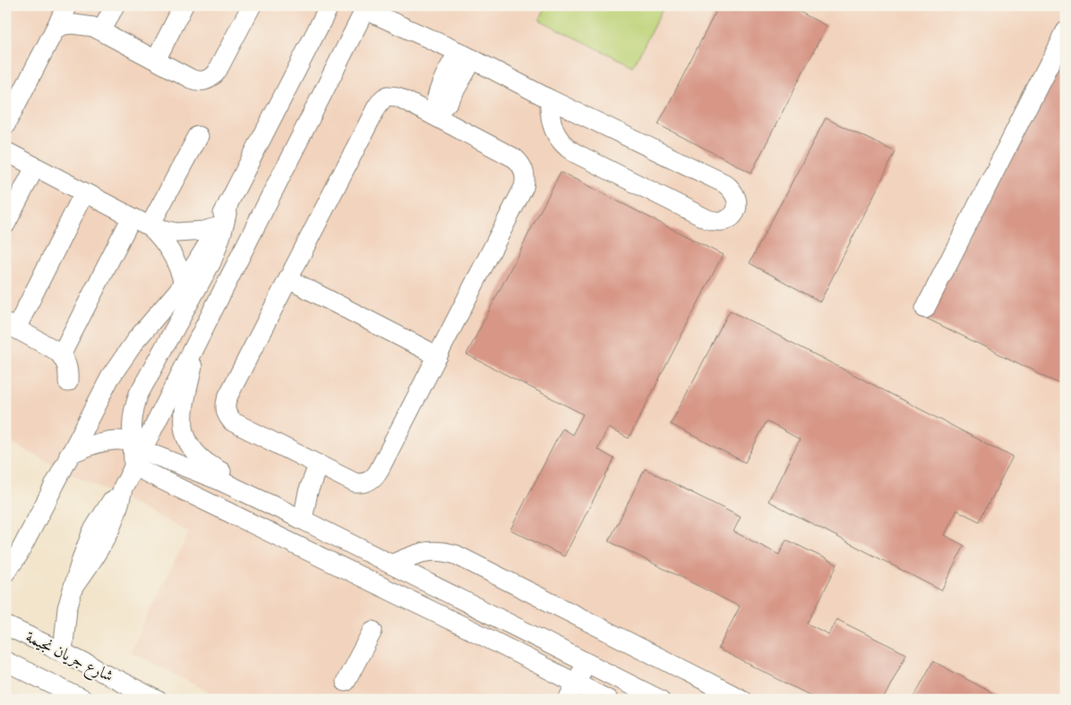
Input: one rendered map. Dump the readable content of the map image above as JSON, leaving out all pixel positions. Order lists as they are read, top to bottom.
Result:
{
  "streets": {
    "street": ["شارع جريان نجيمة"]
  }
}
